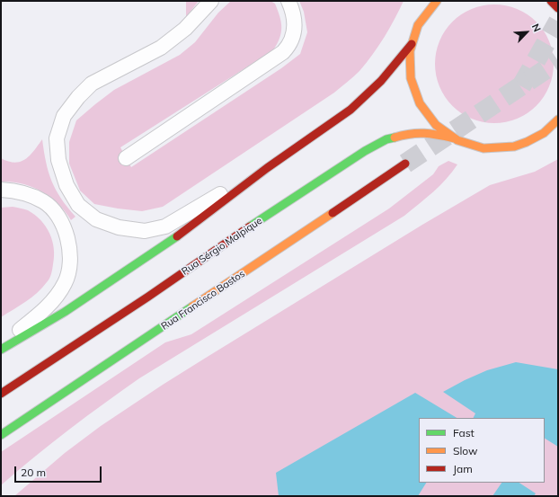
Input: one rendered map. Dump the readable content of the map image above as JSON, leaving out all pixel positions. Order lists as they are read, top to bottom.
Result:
{
  "streets": {
    "street": ["Rua Sérgio Malpique", "Rua Francisco Bastos"]
  },
  "legend": ["Fast", "Slow", "Jam"],
  "scale_bar": "20 m",
  "north": "top right"
}
